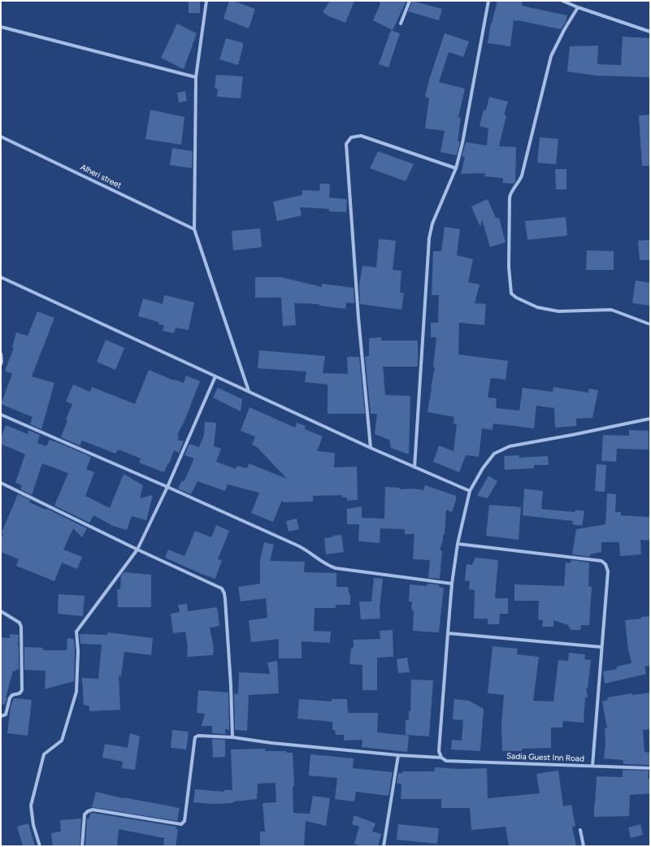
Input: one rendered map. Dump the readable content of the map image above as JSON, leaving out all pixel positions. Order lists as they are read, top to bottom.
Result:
{
  "streets": {
    "street": ["Alheri street", "Sadia Guest Inn Road"]
  }
}
